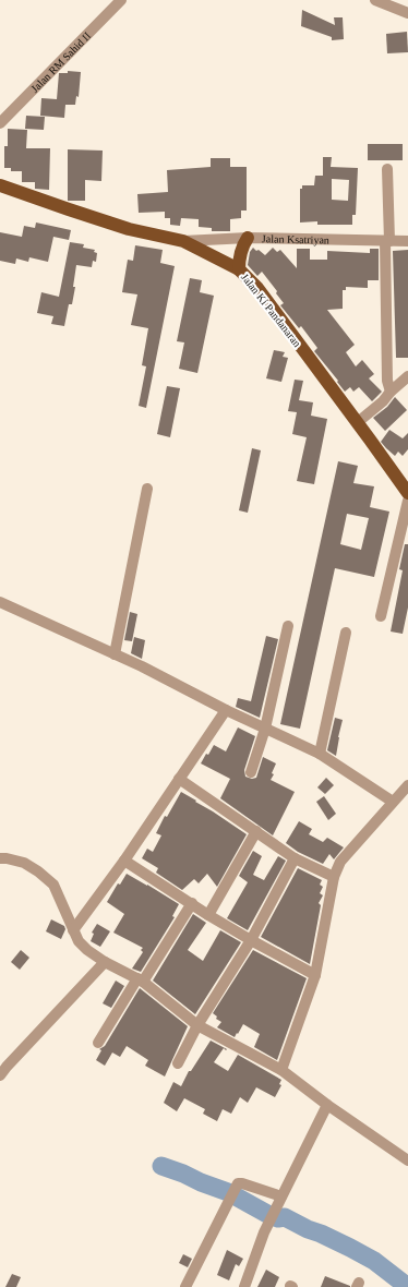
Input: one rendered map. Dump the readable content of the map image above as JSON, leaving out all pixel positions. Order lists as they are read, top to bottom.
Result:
{
  "streets": {
    "main road": ["Jalan Ki Pandanaran"],
    "street": ["Jalan RM Sahid II", "Jalan Ksatriyan"]
  },
  "crossings": [
    ["Jalan Ksatriyan", "Jalan Ki Pandanaran"]
  ]
}
